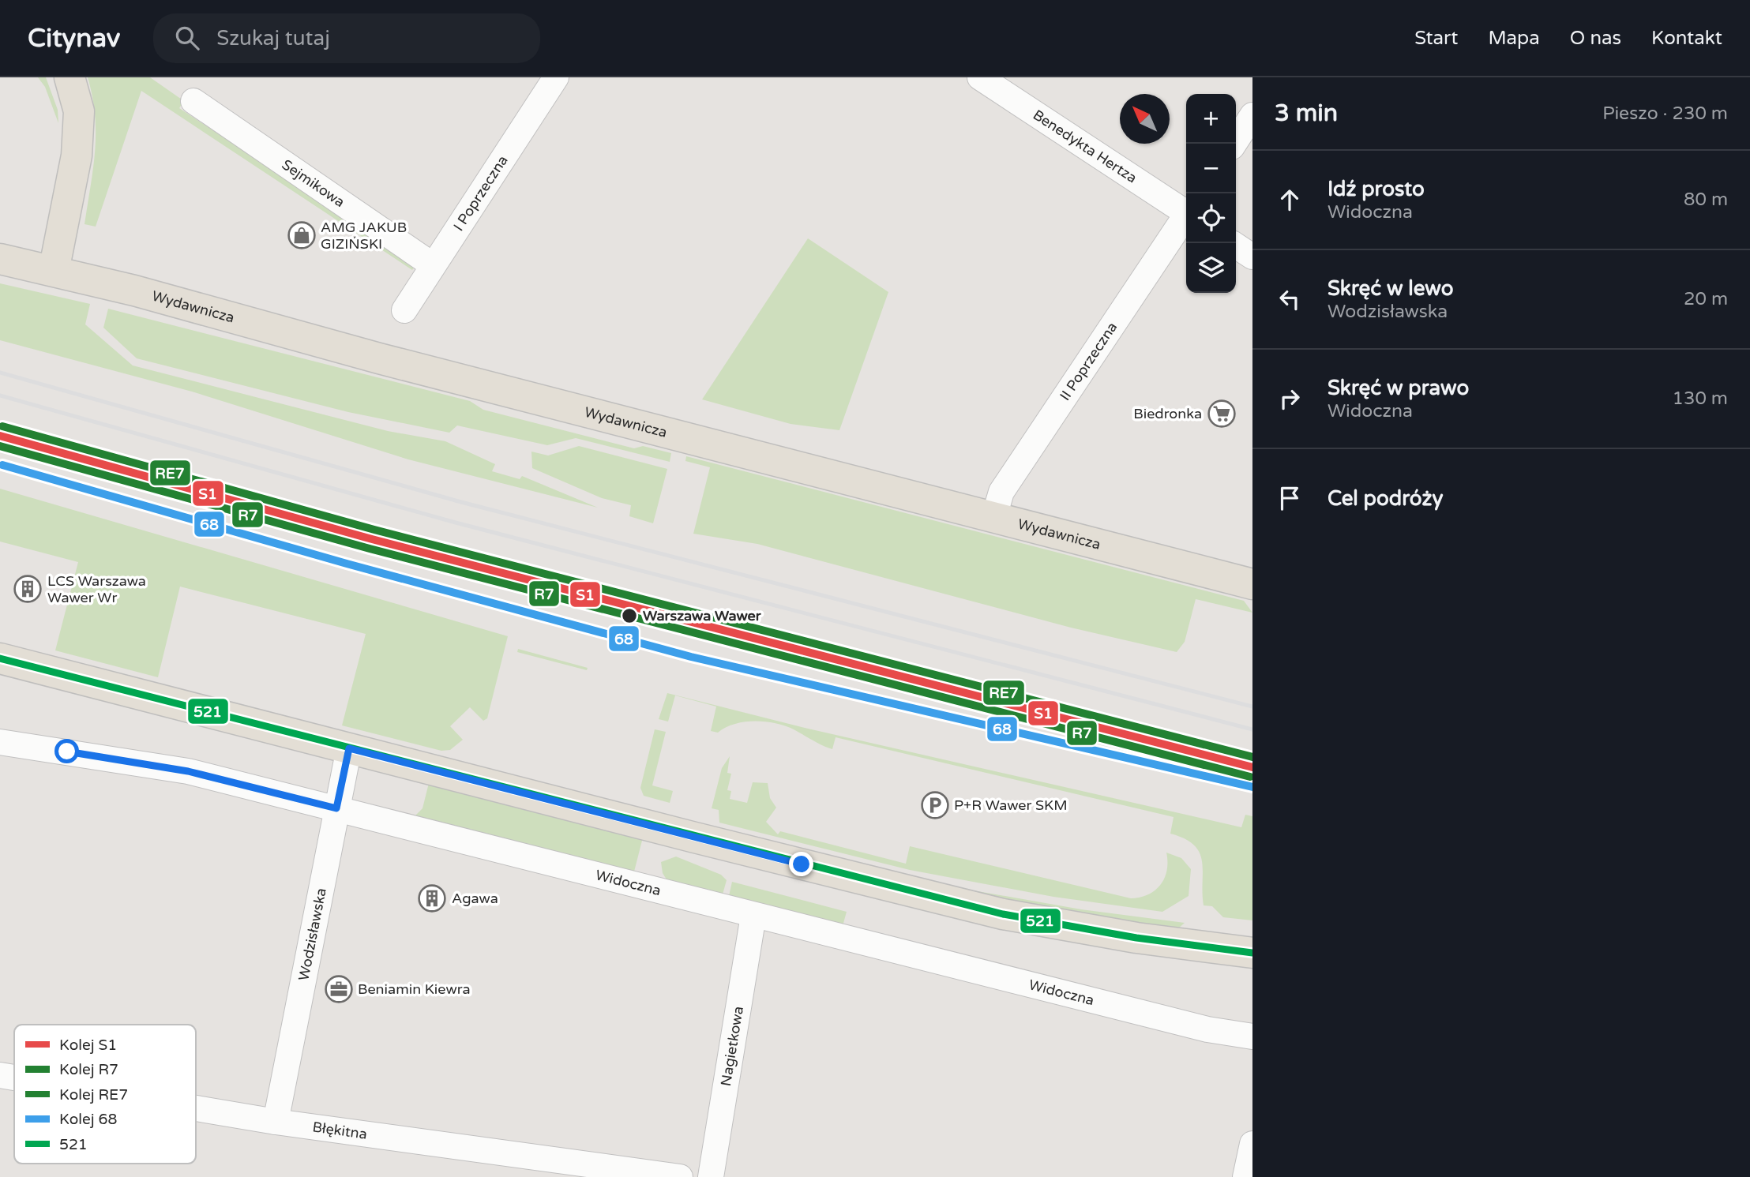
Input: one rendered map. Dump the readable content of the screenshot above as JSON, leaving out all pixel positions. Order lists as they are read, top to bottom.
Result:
{
  "streets": {
    "main road": ["Wydawnicza"],
    "street": [
      "Benedykta Hertza",
      "Sejmikowa",
      "I Poprzeczna",
      "II Poprzeczna",
      "Widoczna",
      "Wodzisławska",
      "Nagietkowa",
      "Błękitna"
    ]
  },
  "crossings": [
    ["Sejmikowa", "I Poprzeczna"],
    ["Wydawnicza", "II Poprzeczna"],
    ["Widoczna", "Wodzisławska"],
    ["Widoczna", "Nagietkowa"],
    ["Wodzisławska", "Błękitna"]
  ],
  "places": {
    "shop": ["AMG JAKUB GIZIŃSKI"],
    "supermarket": ["Biedronka"],
    "building": ["LCS Warszawa Wawer Wr", "Agawa"],
    "other": ["Warszawa Wawer"],
    "parking": ["P+R Wawer SKM"],
    "office": ["Beniamin Kiewra"]
  },
  "lines": [
    "rail line RE7",
    "rail line S1",
    "rail line R7",
    "rail line 68",
    "transit line 521"
  ],
  "legend": [
    "Kolej S1",
    "Kolej R7",
    "Kolej RE7",
    "Kolej 68",
    "521"
  ],
  "north": "top left",
  "page": {
    "header": "Citynav",
    "search": "Szukaj tutaj",
    "nav": [
      "Start",
      "Mapa",
      "O nas",
      "Kontakt"
    ],
    "heading": ["3 min", "Pieszo · 230 m"],
    "map_buttons": ["+", "−"],
    "list": [
      ["Idź prosto", "Widoczna", "80 m"],
      ["Skręć w lewo", "Wodzisławska", "20 m"],
      ["Skręć w prawo", "Widoczna", "130 m"],
      "Cel podróży"
    ]
  }
}
